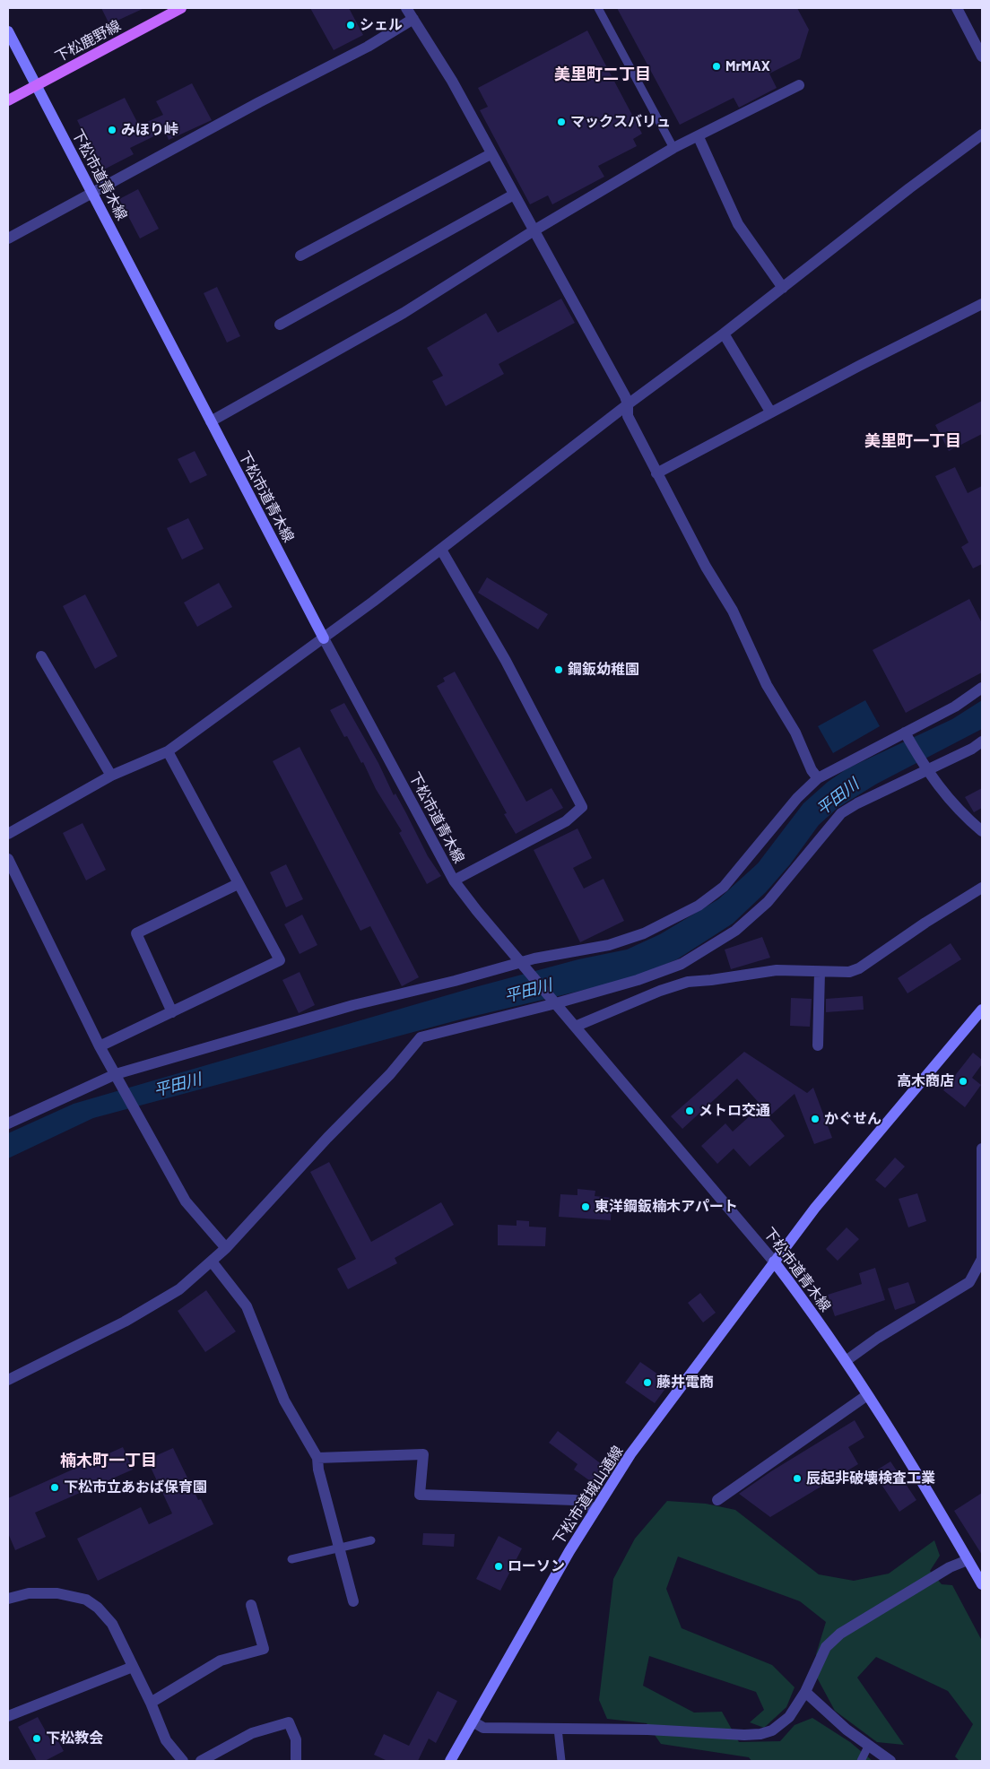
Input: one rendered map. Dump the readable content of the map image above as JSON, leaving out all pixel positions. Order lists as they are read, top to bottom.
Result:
{
  "streets": {
    "main road": ["下松鹿野線"],
    "street": ["下松市道青木線", "下松市道城山通線"]
  },
  "crossings": [
    ["下松鹿野線", "下松市道青木線"],
    ["下松市道青木線", "下松市道城山通線"]
  ],
  "districts": ["美里町二丁目", "美里町一丁目", "楠木町一丁目"],
  "water": ["平田川"],
  "places": [
    "シェル",
    "MrMAX",
    "マックスバリュ",
    "みほり峠",
    "鋼鈑幼稚園",
    "高木商店",
    "メトロ交通",
    "かぐせん",
    "東洋鋼鈑楠木アパート",
    "藤井電商",
    "辰起非破壊検査工業",
    "下松市立あおば保育園",
    "ローソン",
    "下松教会"
  ]
}
